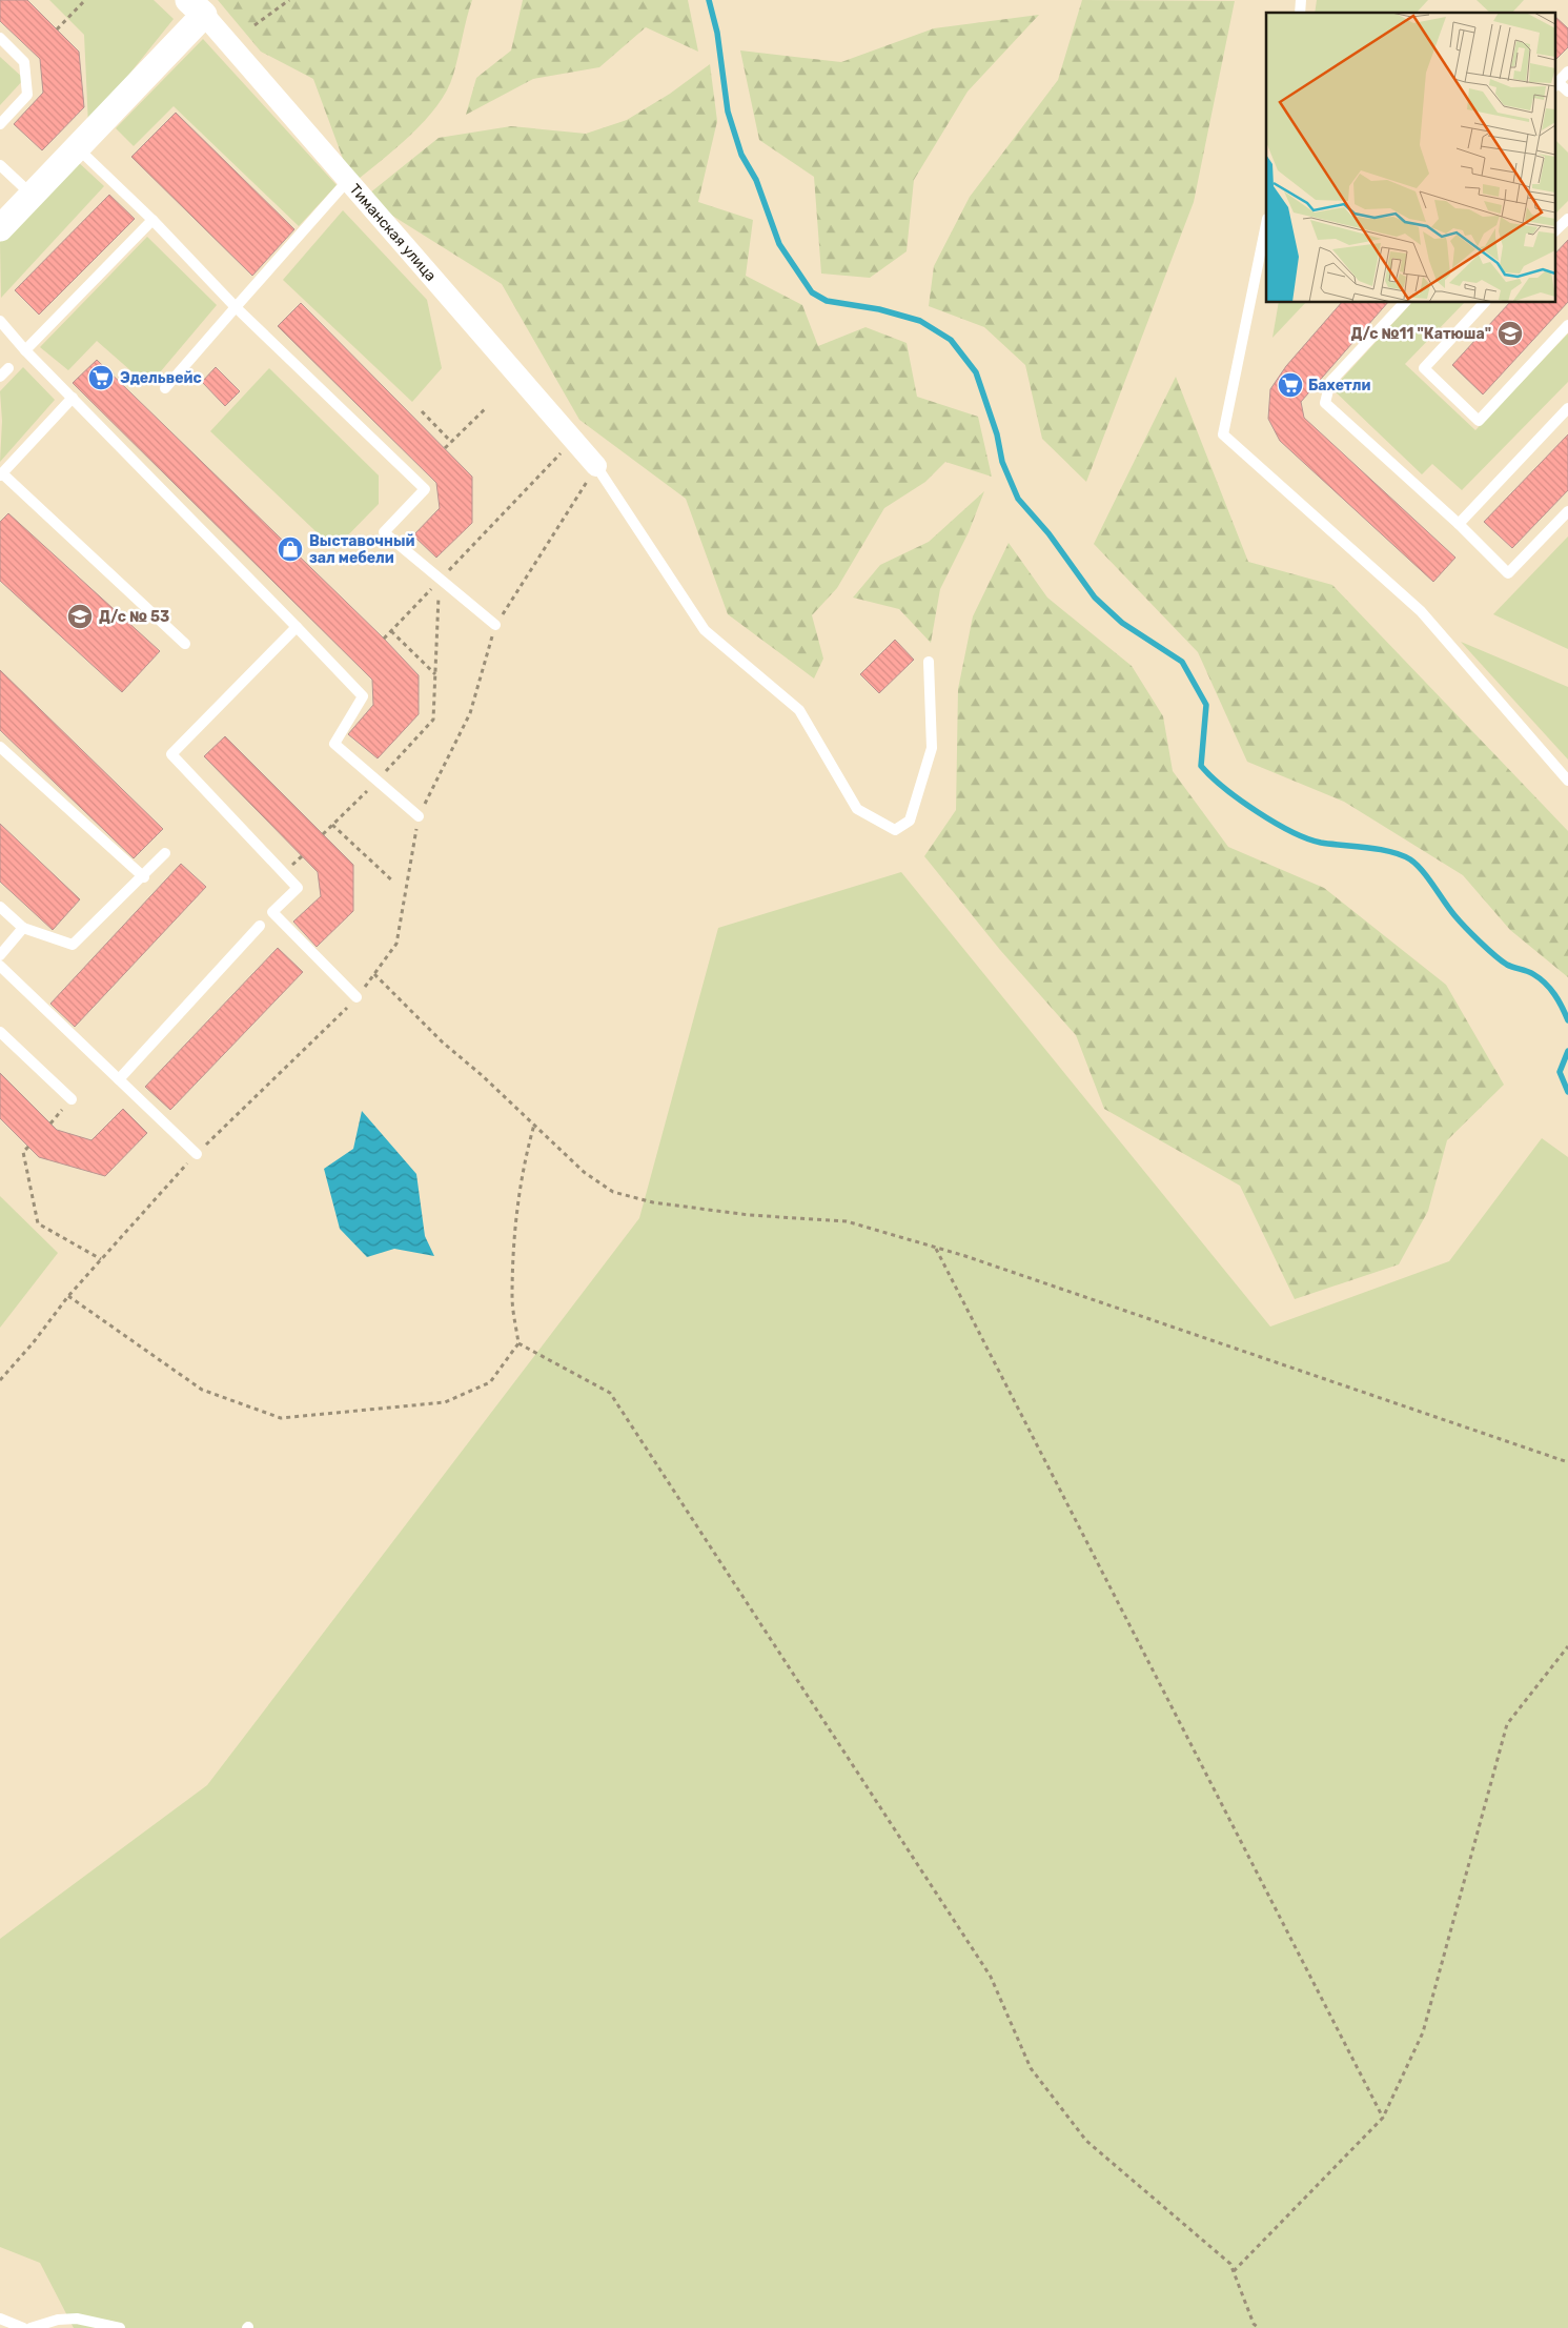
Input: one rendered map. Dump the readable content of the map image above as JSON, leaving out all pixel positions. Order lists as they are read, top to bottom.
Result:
{
  "streets": {
    "street": ["Тиманская улица"]
  },
  "places": {
    "school or university": ["Д/с №11 \"Катюша\"", "Д/с № 53"],
    "supermarket": ["Эдельвейс", "Бахетли"],
    "shop": ["Выставочный зал мебели"]
  }
}
